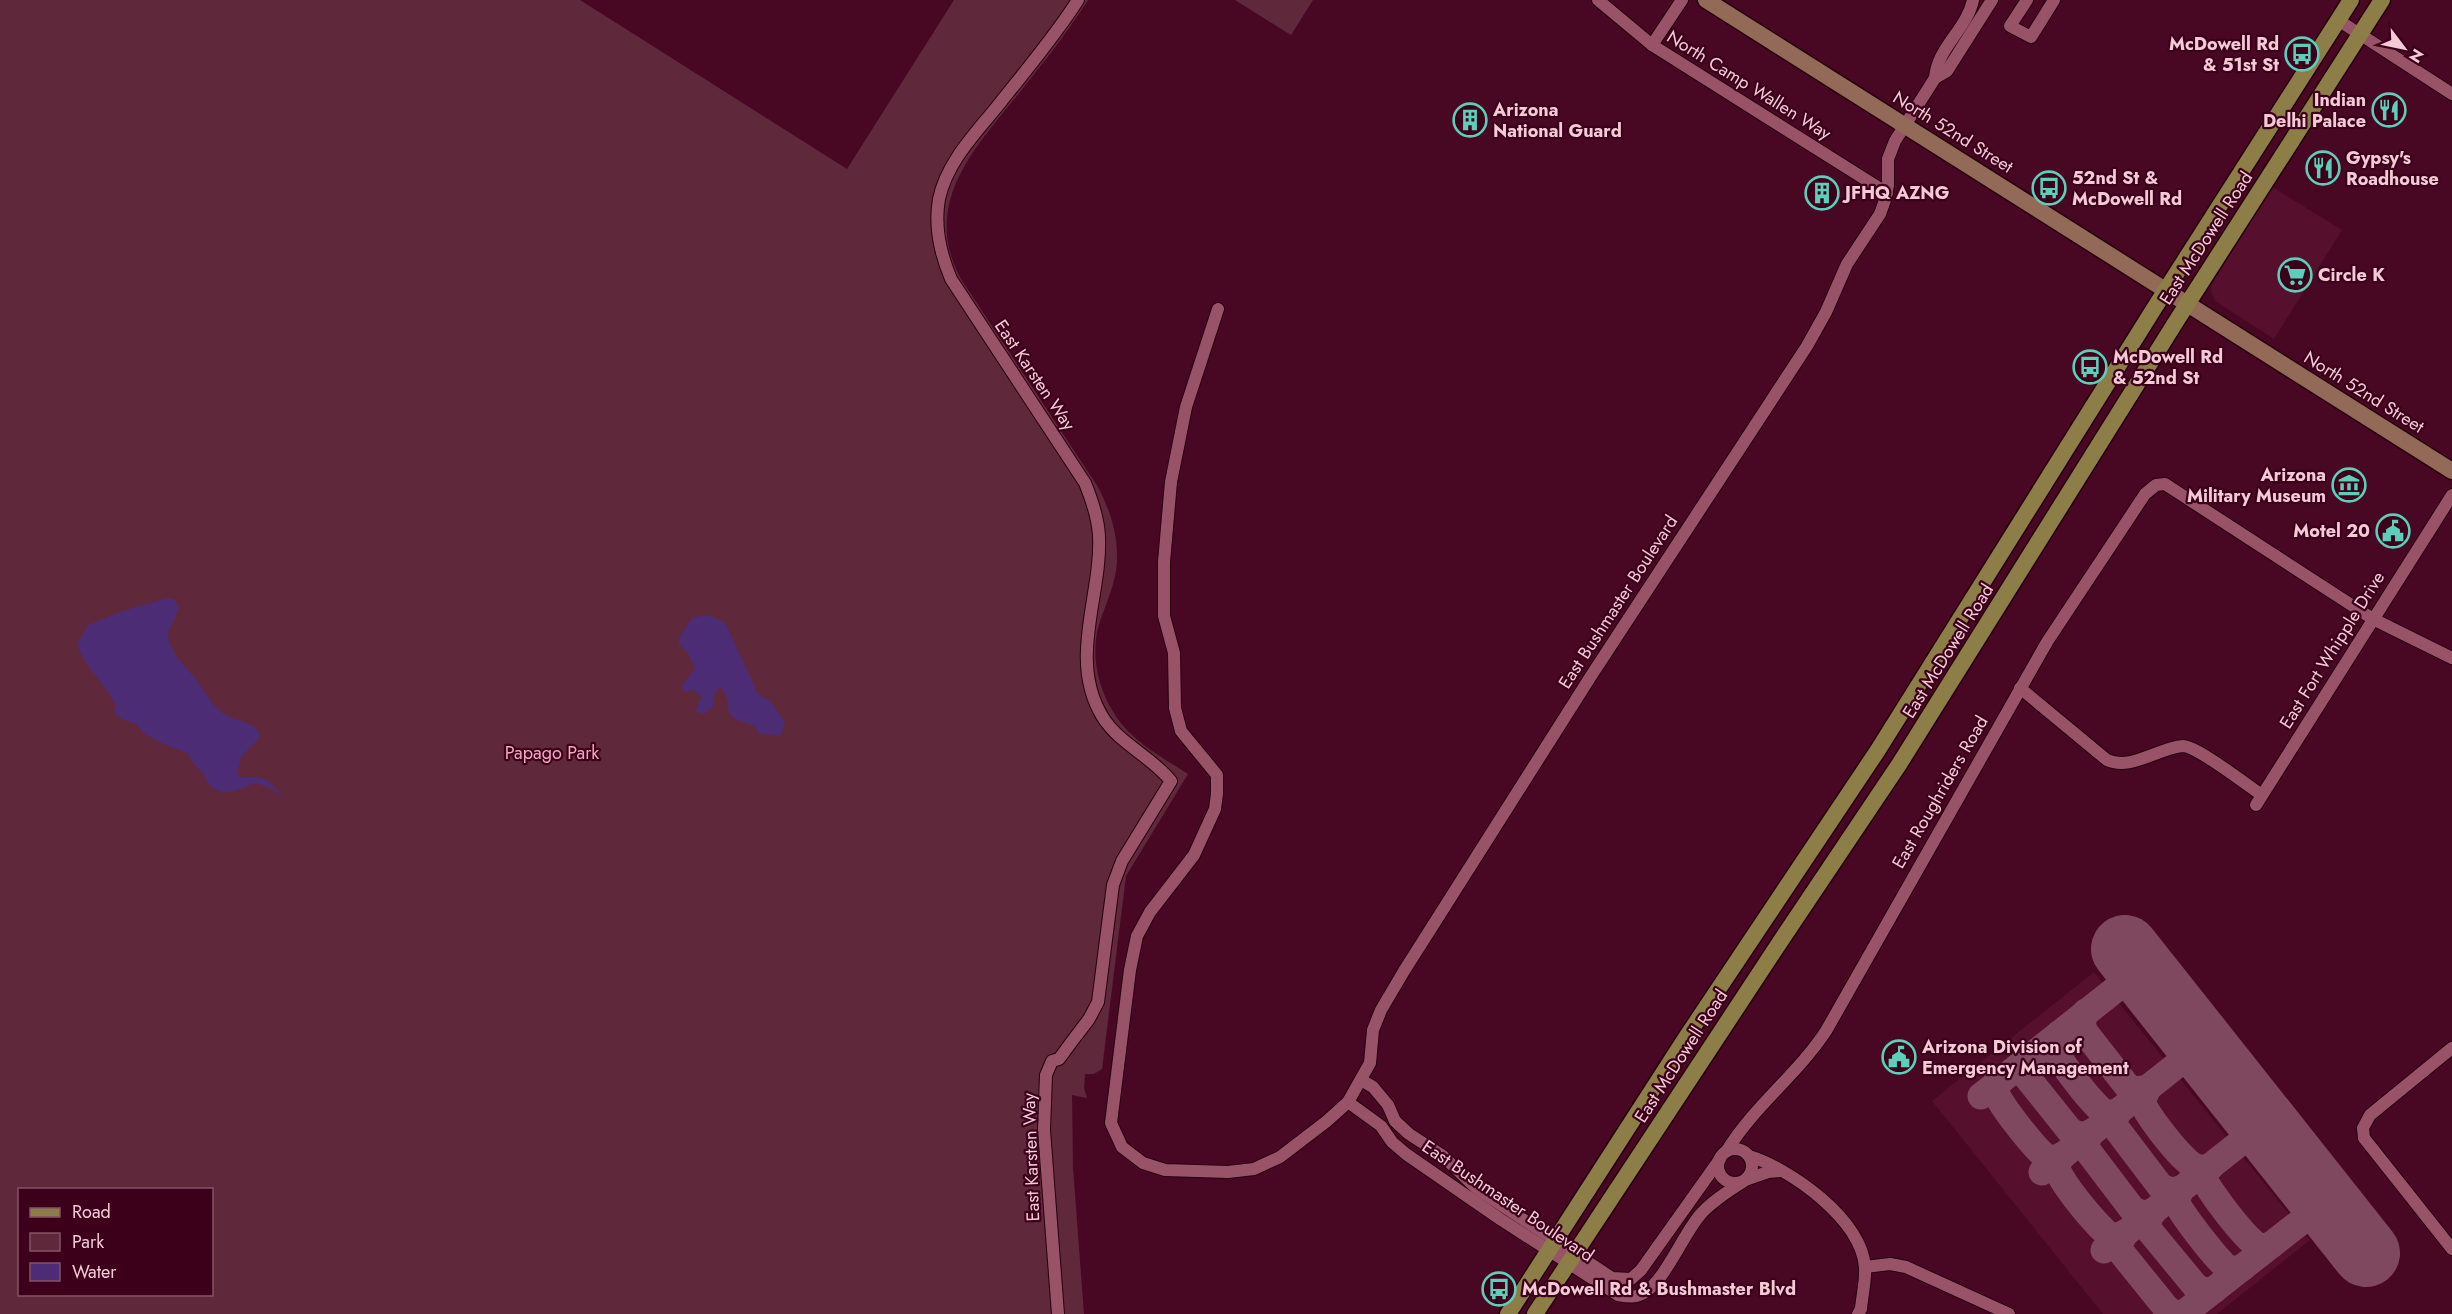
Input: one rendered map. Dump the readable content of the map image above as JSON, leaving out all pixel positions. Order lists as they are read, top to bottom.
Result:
{
  "streets": {
    "main road": ["North 52nd Street", "East McDowell Road"],
    "street": [
      "North Camp Wallen Way",
      "East Karsten Way",
      "East Bushmaster Boulevard",
      "East Fort Whipple Drive",
      "East Roughriders Road"
    ]
  },
  "crossings": [
    ["North Camp Wallen Way", "East Bushmaster Boulevard"],
    ["North 52nd Street", "East McDowell Road"],
    ["North 52nd Street", "East Bushmaster Boulevard"],
    ["East McDowell Road", "East Bushmaster Boulevard"],
    ["East Bushmaster Boulevard", "East Roughriders Road"],
    ["East Fort Whipple Drive", "East Roughriders Road"]
  ],
  "parks": ["Papago Park"],
  "places": {
    "bus stop": [
      "McDowell Rd & 51st St",
      "52nd St & McDowell Rd",
      "McDowell Rd & 52nd St",
      "McDowell Rd & Bushmaster Blvd"
    ],
    "restaurant": ["Indian Delhi Palace", "Gypsy's Roadhouse"],
    "building": ["Arizona National Guard", "JFHQ AZNG"],
    "supermarket": ["Circle K"],
    "museum": ["Arizona Military Museum"],
    "public building": ["Motel 20", "Arizona Division of Emergency Management"]
  },
  "legend": ["Road", "Park", "Water"],
  "north": "bottom right"
}
